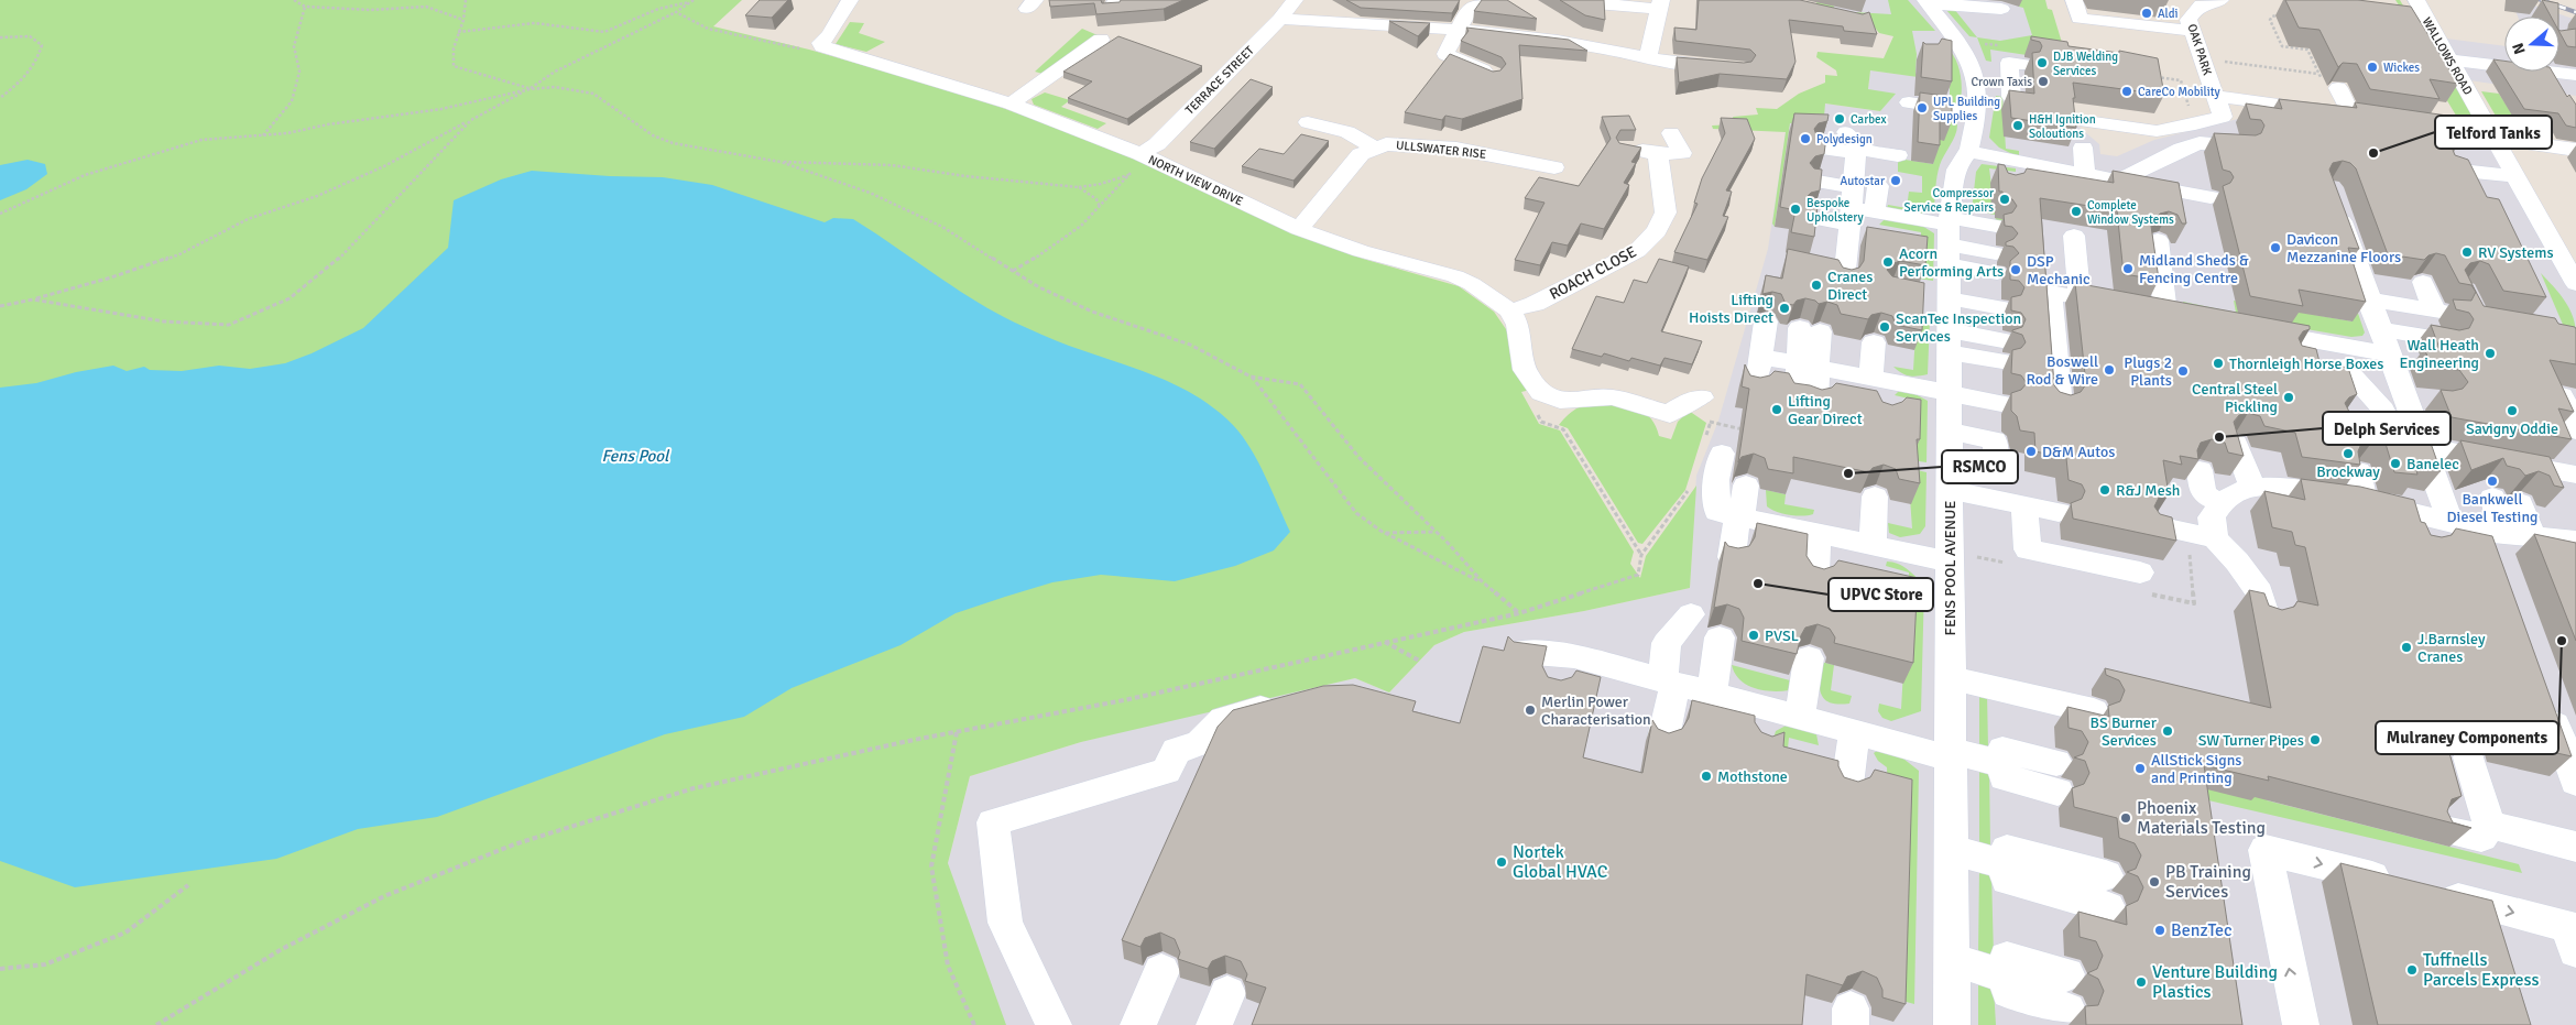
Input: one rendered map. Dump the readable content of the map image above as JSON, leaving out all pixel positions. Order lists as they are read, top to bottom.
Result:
{
  "streets": {
    "street": [
      "OAK PARK",
      "WALLOWS ROAD",
      "TERRACE STREET",
      "ULLSWATER RISE",
      "NORTH VIEW DRIVE",
      "ROACH CLOSE",
      "FENS POOL AVENUE"
    ]
  },
  "crossings": [
    ["TERRACE STREET", "NORTH VIEW DRIVE"],
    ["ULLSWATER RISE", "NORTH VIEW DRIVE"],
    ["NORTH VIEW DRIVE", "ROACH CLOSE"]
  ],
  "water": ["Fens Pool"],
  "places": [
    "Aldi",
    "DJB Welding Services",
    "Wickes",
    "Crown Taxis",
    "CareCo Mobility",
    "UPL Building Supplies",
    "Carbex",
    "H&H Ignition Soloutions",
    "Polydesign",
    "Telford Tanks",
    "Autostar",
    "Compressor Service & Repairs",
    "Bespoke Upholstery",
    "Complete Window Systems",
    "Davicon Mezzanine Floors",
    "RV Systems",
    "Acorn Performing Arts",
    "Midland Sheds & Fencing Centre",
    "DSP Mechanic",
    "Cranes Direct",
    "Lifting Hoists Direct",
    "ScanTec Inspection Services",
    "Wall Heath Engineering",
    "Thornleigh Horse Boxes",
    "Boswell Rod & Wire",
    "Plugs 2 Plants",
    "Central Steel Pickling",
    "Lifting Gear Direct",
    "Savigny Oddie",
    "Delph Services",
    "D&M Autos",
    "Brockway",
    "Banelec",
    "RSMCO",
    "Bankwell Diesel Testing",
    "R&J Mesh",
    "UPVC Store",
    "PVSL",
    "Mulraney Components",
    "J.Barnsley Cranes",
    "Merlin Power Characterisation",
    "BS Burner Services",
    "SW Turner Pipes",
    "AllStick Signs and Printing",
    "Mothstone",
    "Phoenix Materials Testing",
    "Nortek Global HVAC",
    "PB Training Services",
    "BenzTec",
    "Tuffnells Parcels Express",
    "Venture Building Plastics"
  ],
  "north": "left"
}
